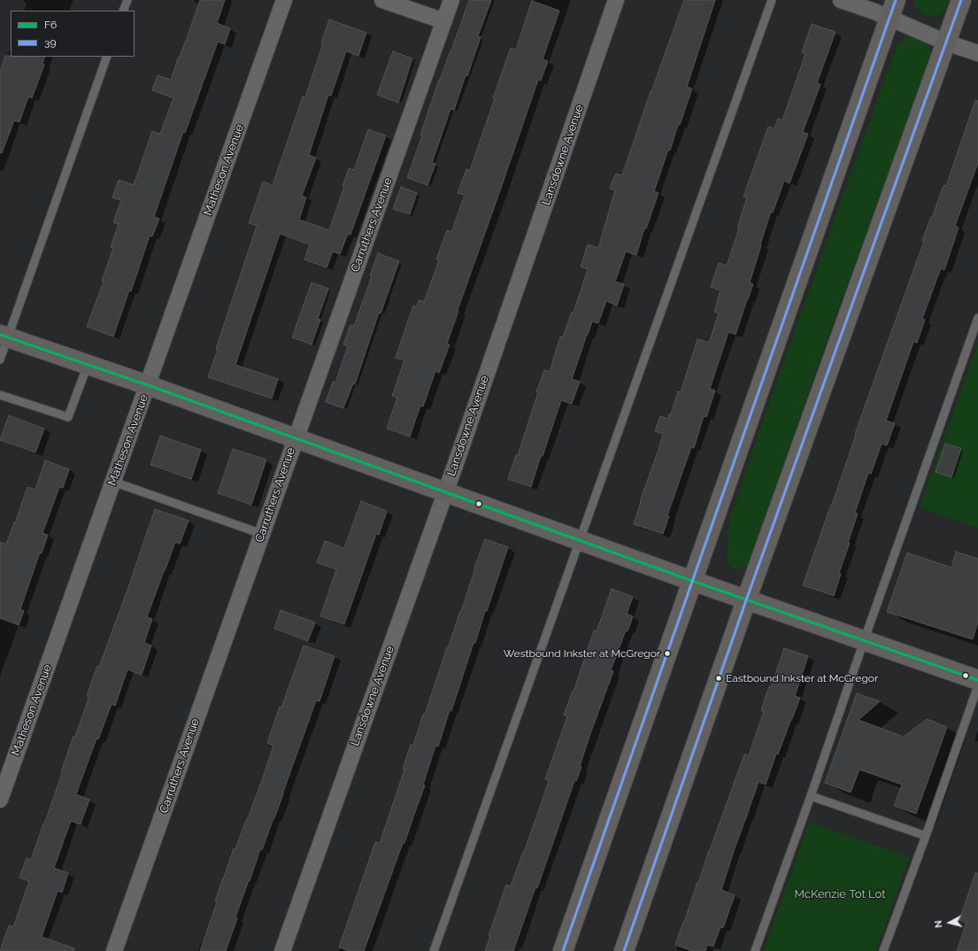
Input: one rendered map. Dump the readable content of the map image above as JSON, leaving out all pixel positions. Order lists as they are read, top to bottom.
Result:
{
  "streets": {
    "street": ["Lansdowne Avenue", "Matheson Avenue", "Carruthers Avenue"]
  },
  "parks": ["McKenzie Tot Lot"],
  "places": ["Westbound Inkster at McGregor", "Eastbound Inkster at McGregor"],
  "lines": ["transit line 39", "transit line F6"],
  "legend": ["F6", "39"],
  "north": "left"
}
